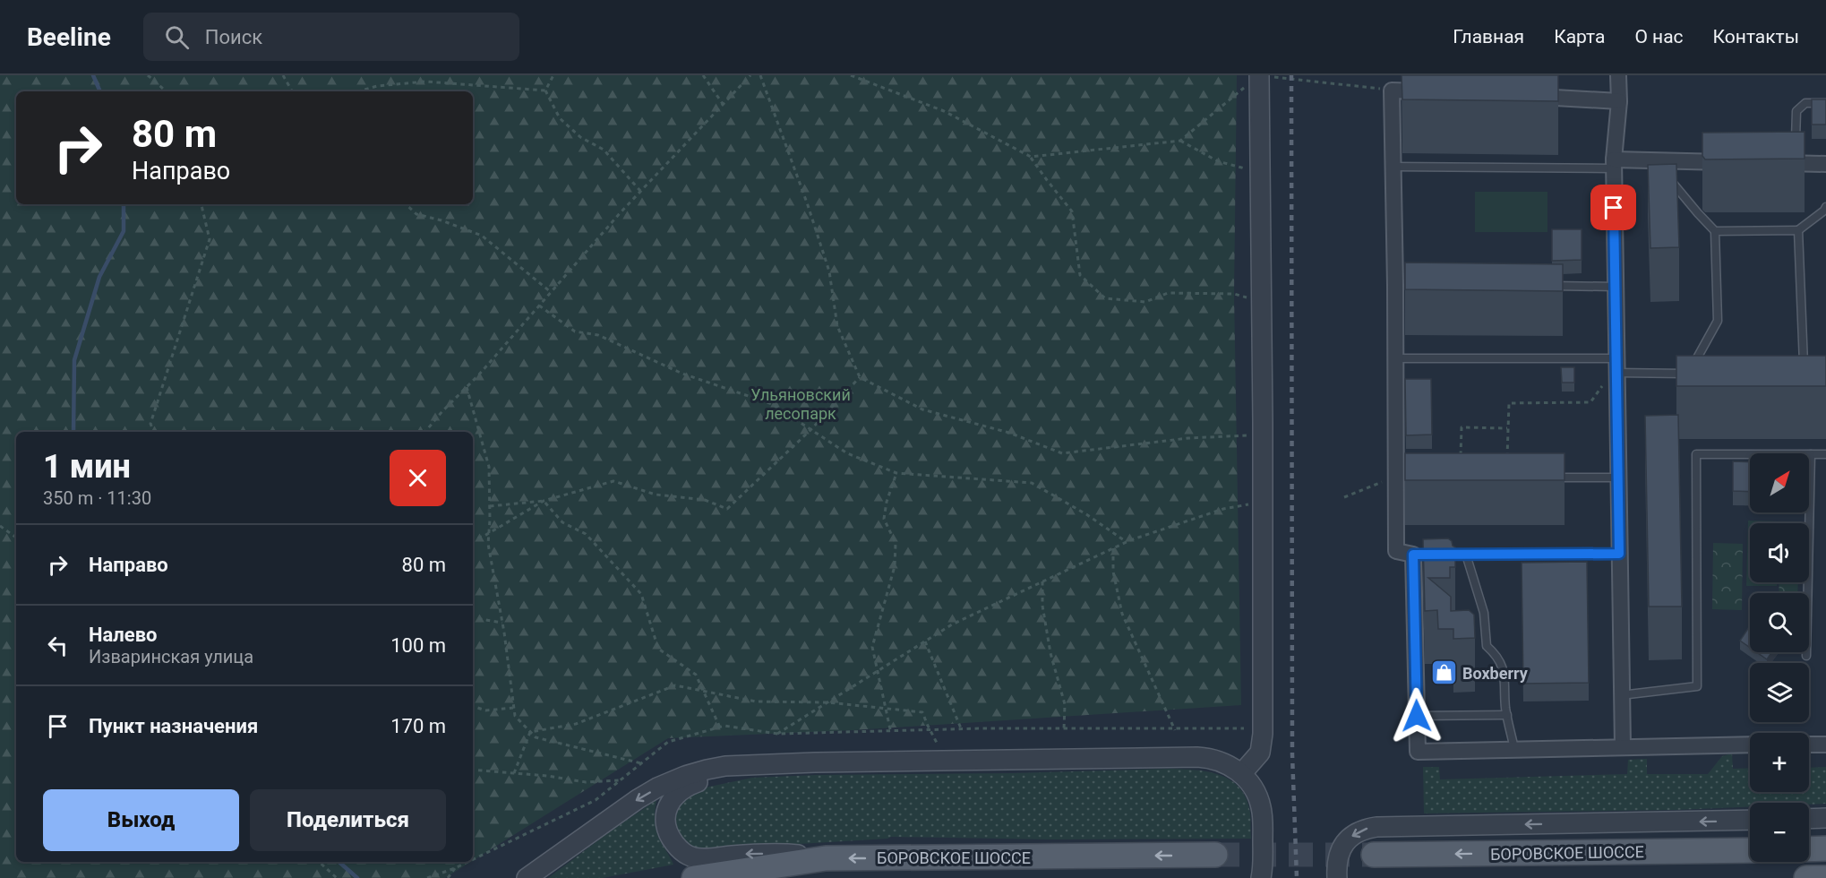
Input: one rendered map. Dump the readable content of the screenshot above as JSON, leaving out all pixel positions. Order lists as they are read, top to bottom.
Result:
{
  "streets": {
    "main road": ["БОРОВСКОЕ ШОССЕ"]
  },
  "one_way": ["БОРОВСКОЕ ШОССЕ"],
  "parks": ["Ульяновский лесопарк"],
  "places": {
    "shop": ["Boxberry"]
  },
  "north": "top right",
  "page": {
    "header": "Beeline",
    "search": "Поиск",
    "nav": [
      "Главная",
      "Карта",
      "О нас",
      "Контакты"
    ],
    "turn": ["80 m", "Направо"],
    "heading": ["1 мин", "350 m · 11:30"],
    "map_buttons": ["+", "−"],
    "list": [
      {
        "name": "Направо",
        "value": "80 m"
      },
      {
        "name": "Налево",
        "note": "Изваринская улица",
        "value": "100 m"
      },
      {
        "name": "Пункт назначения",
        "value": "170 m"
      }
    ],
    "buttons": ["Выход", "Поделиться"]
  }
}
